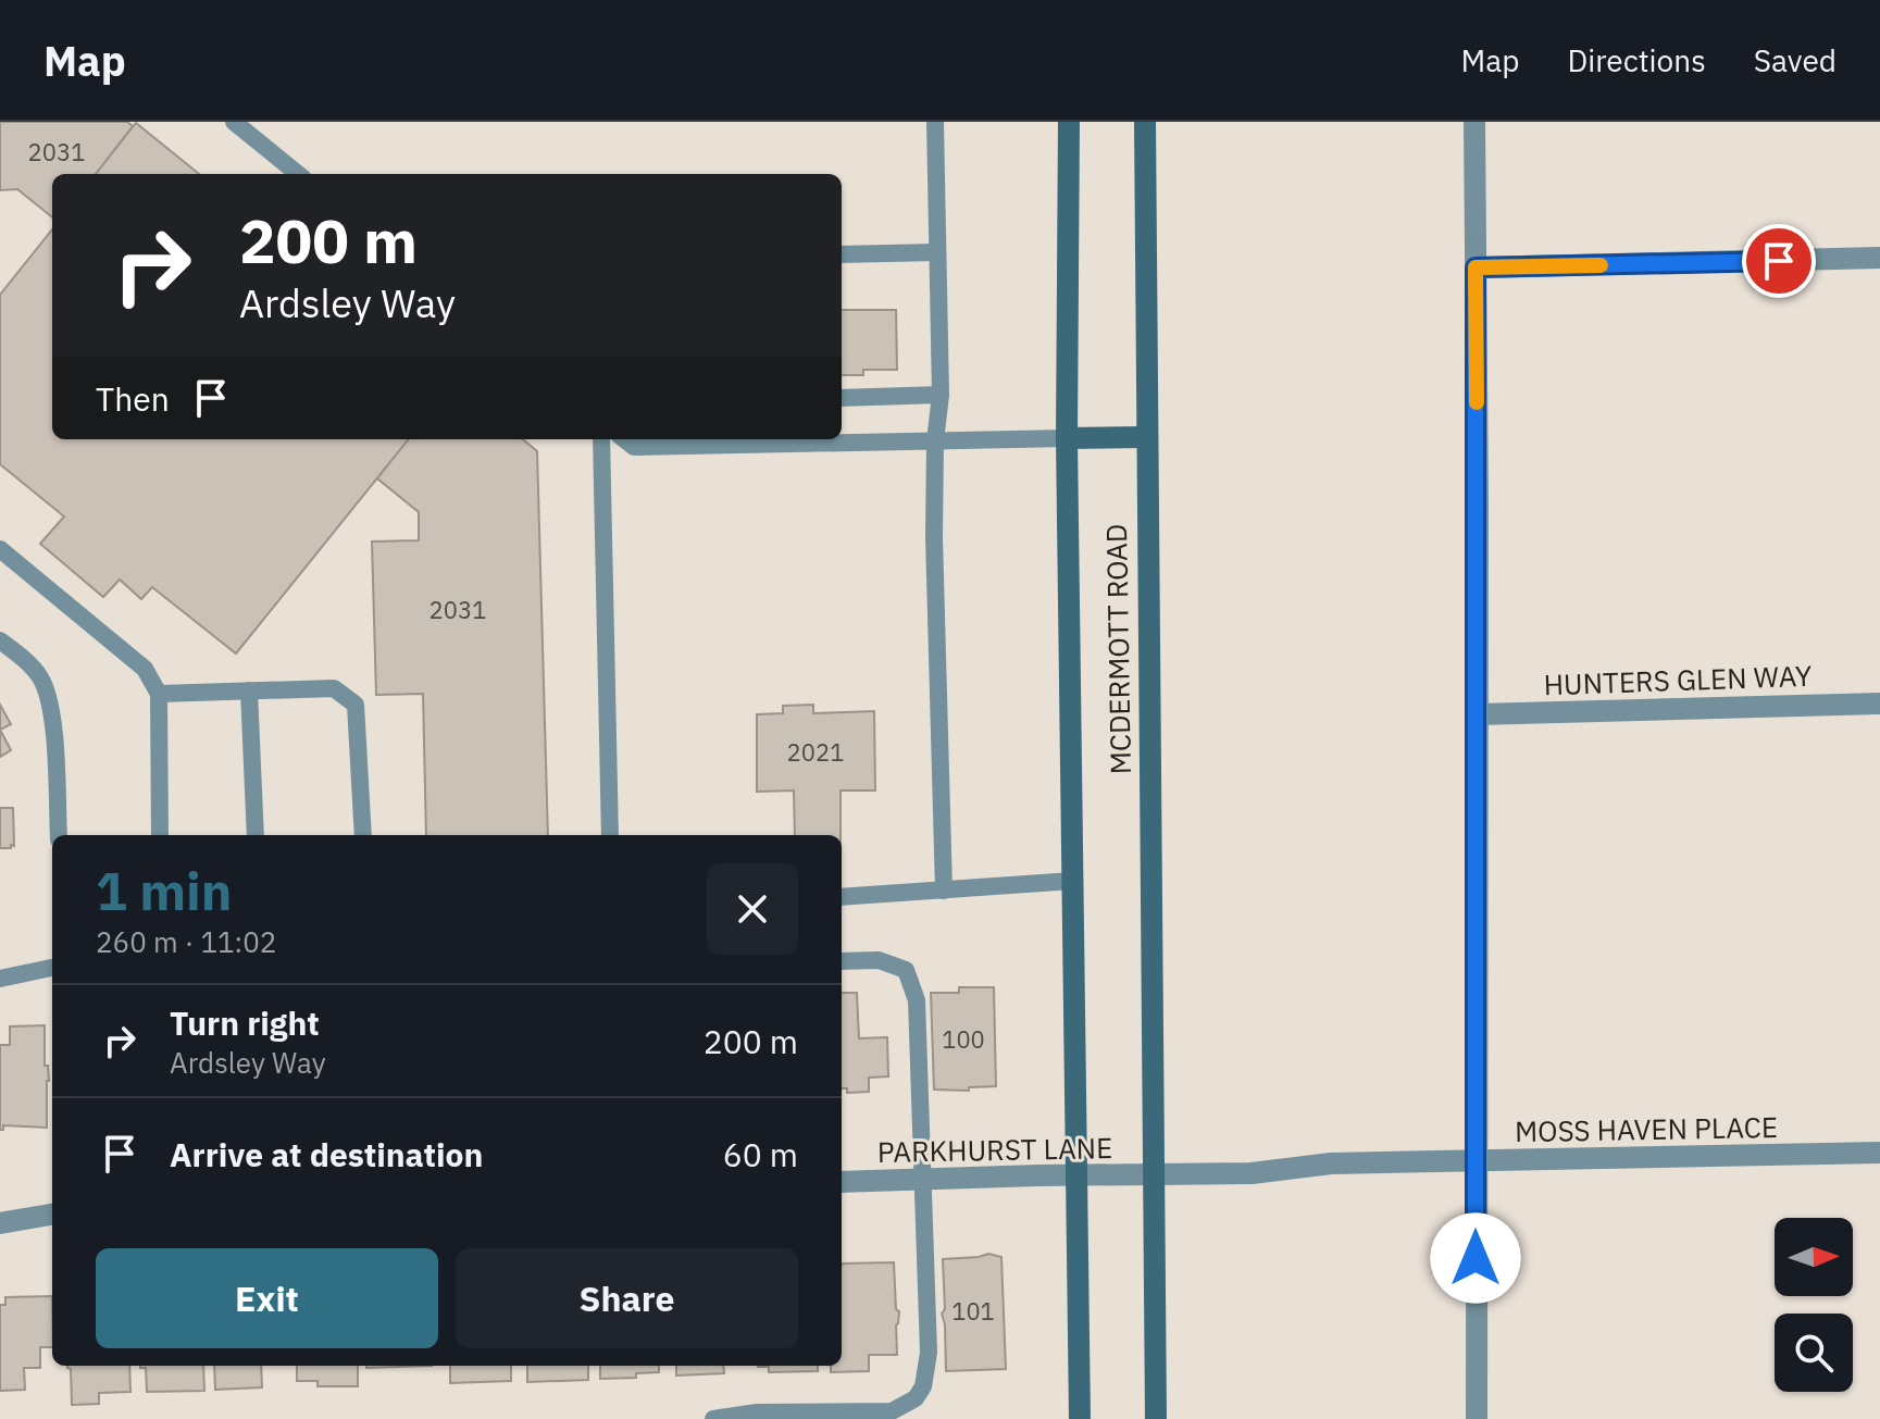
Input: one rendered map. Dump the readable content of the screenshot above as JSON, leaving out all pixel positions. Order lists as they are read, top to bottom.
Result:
{
  "streets": {
    "main road": ["MCDERMOTT ROAD"],
    "street": ["HUNTERS GLEN WAY", "MOSS HAVEN PLACE", "PARKHURST LANE"]
  },
  "crossings": [
    ["MCDERMOTT ROAD", "MOSS HAVEN PLACE"],
    ["MCDERMOTT ROAD", "PARKHURST LANE"],
    ["MOSS HAVEN PLACE", "PARKHURST LANE"]
  ],
  "house_numbers": [
    "2031",
    "2031",
    "2021",
    "100",
    "101"
  ],
  "north": "right",
  "page": {
    "header": "Map",
    "nav": ["Map", "Directions", "Saved"],
    "turn": ["200 m", "Ardsley Way"],
    "then": "Then",
    "heading": ["1 min", "260 m · 11:02"],
    "list": [
      {
        "name": "Turn right",
        "note": "Ardsley Way",
        "value": "200 m"
      },
      {
        "name": "Arrive at destination",
        "value": "60 m"
      }
    ],
    "buttons": ["Exit", "Share"]
  }
}
